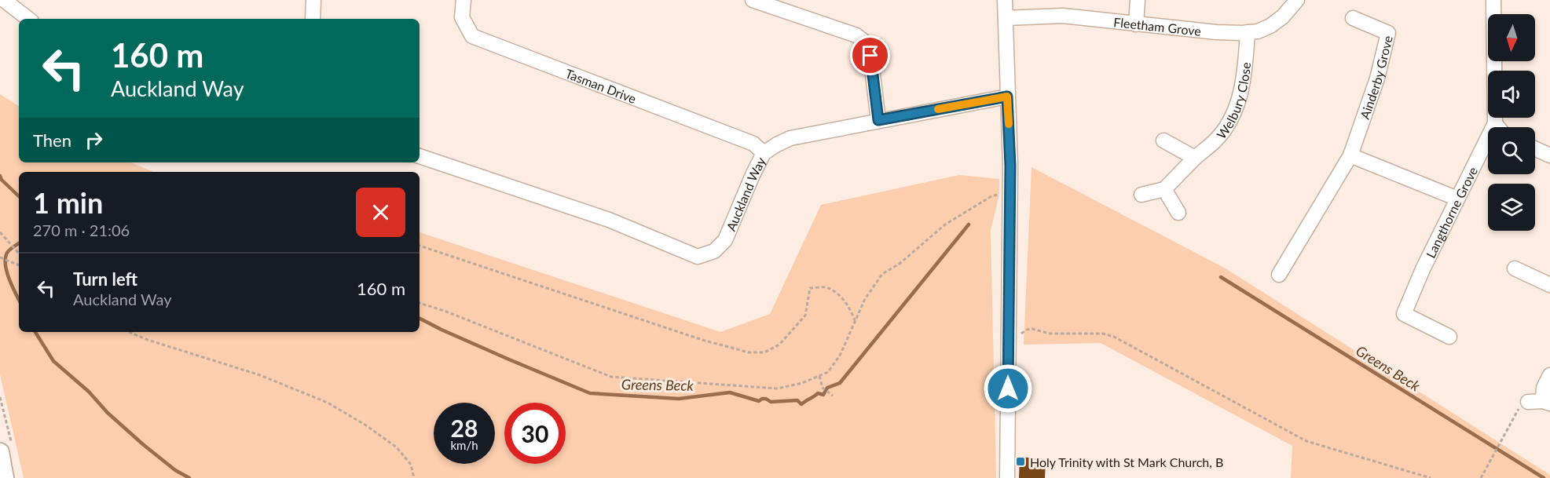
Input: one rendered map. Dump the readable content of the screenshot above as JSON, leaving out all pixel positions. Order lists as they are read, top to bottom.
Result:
{
  "streets": {
    "street": [
      "Fleetham Grove",
      "Ainderby Grove",
      "Tasman Drive",
      "Welbury Close",
      "Auckland Way",
      "Langthorne Grove"
    ]
  },
  "crossings": [
    ["Fleetham Grove", "Welbury Close"],
    ["Tasman Drive", "Auckland Way"]
  ],
  "water": ["Greens Beck"],
  "places": {
    "transit": ["Holy Trinity with St Mark Church, B"]
  },
  "north": "bottom",
  "page": {
    "turn": ["160 m", "Auckland Way"],
    "then": "Then",
    "heading": ["1 min", "270 m · 21:06"],
    "list": [
      {
        "name": "Turn left",
        "note": "Auckland Way",
        "value": "160 m"
      }
    ],
    "speed": "28 km/h",
    "limit": "30"
  }
}
